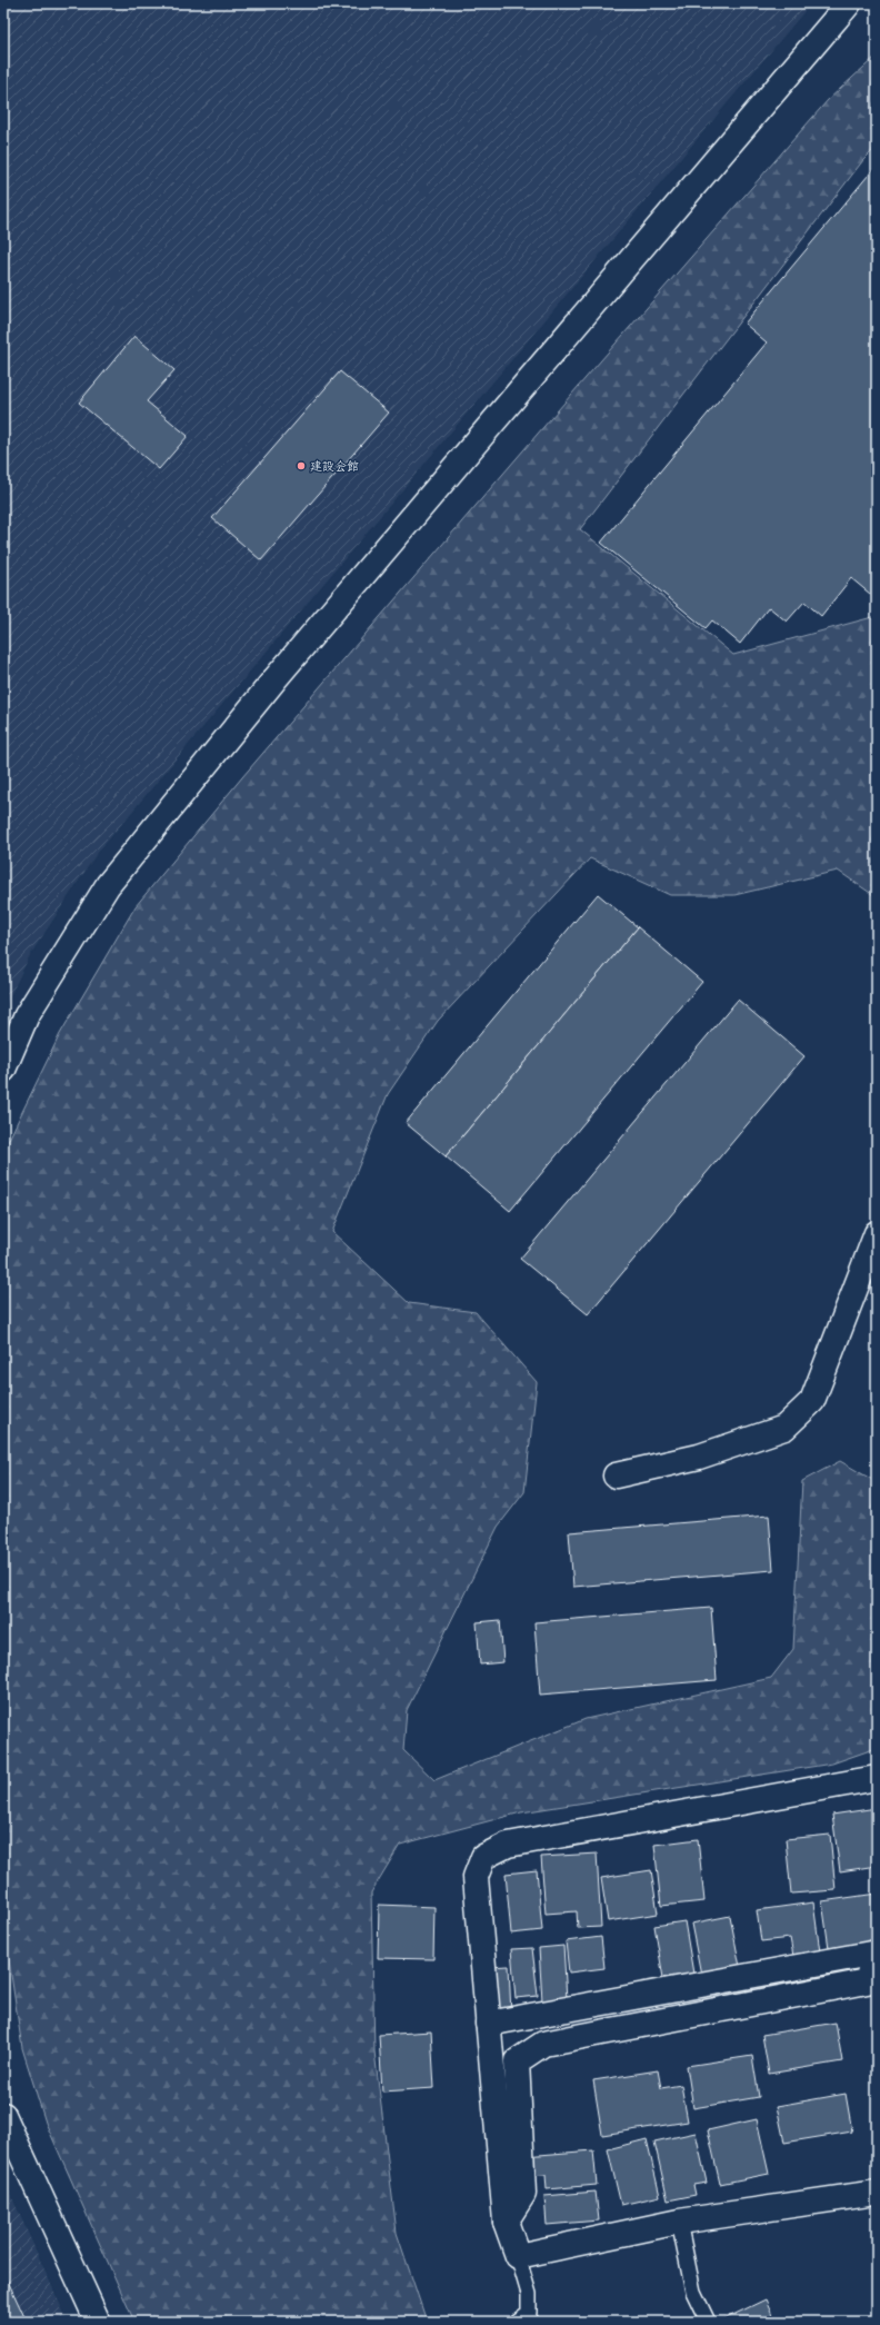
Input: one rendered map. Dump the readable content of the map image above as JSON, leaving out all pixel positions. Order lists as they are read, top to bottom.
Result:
{
  "places": ["建設会館"]
}
